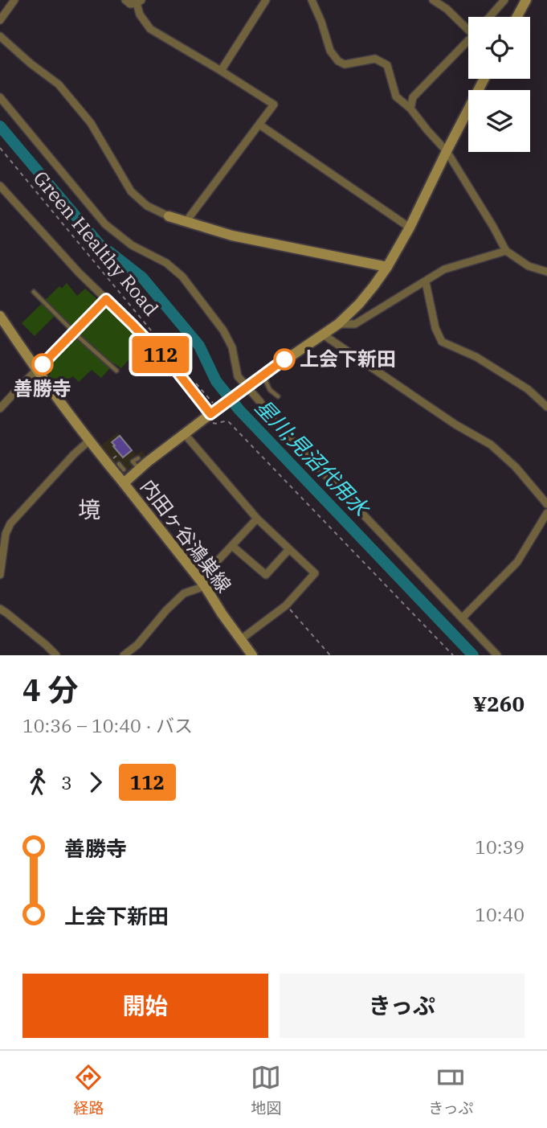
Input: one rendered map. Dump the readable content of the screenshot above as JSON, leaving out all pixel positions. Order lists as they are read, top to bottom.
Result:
{
  "streets": {
    "main road": ["内田ヶ谷鴻巣線"],
    "path": ["Green Healthy Road"]
  },
  "districts": ["境"],
  "water": ["星川;見沼代用水"],
  "places": ["上会下新田", "善勝寺"],
  "lines": ["bus line 112"],
  "page": {
    "on_map": "112",
    "heading": ["4 分", "10:36 – 10:40 · バス", "¥260"],
    "legs": ["3", "112"],
    "list": [
      {
        "name": "善勝寺",
        "value": "10:39"
      },
      {
        "name": "上会下新田",
        "value": "10:40"
      }
    ],
    "buttons": ["開始", "きっぷ"],
    "tabs": ["経路", "地図", "きっぷ"]
  }
}
